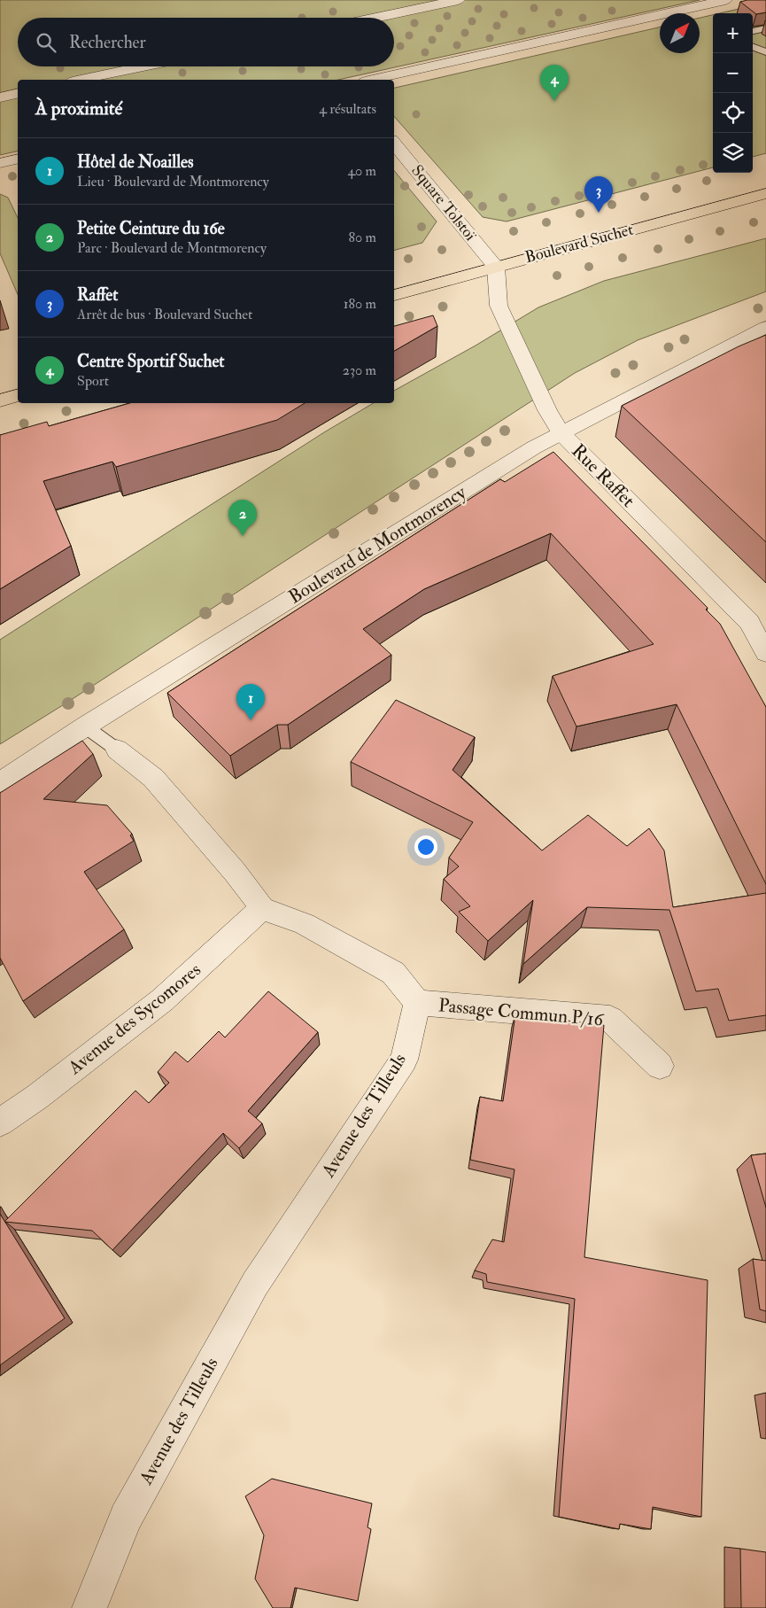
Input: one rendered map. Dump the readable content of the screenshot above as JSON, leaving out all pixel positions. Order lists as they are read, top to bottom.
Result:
{
  "streets": {
    "main road": ["Boulevard Suchet"],
    "street": [
      "Square Tolstoï",
      "Rue Raffet",
      "Boulevard de Montmorency",
      "Passage Commun P/16",
      "Avenue des Sycomores",
      "Avenue des Tilleuls"
    ]
  },
  "crossings": [
    ["Square Tolstoï", "Boulevard Suchet"],
    ["Square Tolstoï", "Rue Raffet"],
    ["Boulevard Suchet", "Rue Raffet"],
    ["Rue Raffet", "Boulevard de Montmorency"],
    ["Passage Commun P/16", "Avenue des Tilleuls"]
  ],
  "north": "top right",
  "page": {
    "map_buttons": ["+", "−"],
    "search": "Rechercher",
    "pins": [
      "4",
      "3",
      "2",
      "1"
    ],
    "heading": ["À proximité", "4 résultats"],
    "list": [
      {
        "mark": "1",
        "name": "Hôtel de Noailles",
        "note": "Lieu · Boulevard de Montmorency",
        "value": "40 m"
      },
      {
        "mark": "2",
        "name": "Petite Ceinture du 16e",
        "note": "Parc · Boulevard de Montmorency",
        "value": "80 m"
      },
      {
        "mark": "3",
        "name": "Raffet",
        "note": "Arrêt de bus · Boulevard Suchet",
        "value": "180 m"
      },
      {
        "mark": "4",
        "name": "Centre Sportif Suchet",
        "note": "Sport",
        "value": "230 m"
      }
    ]
  }
}
